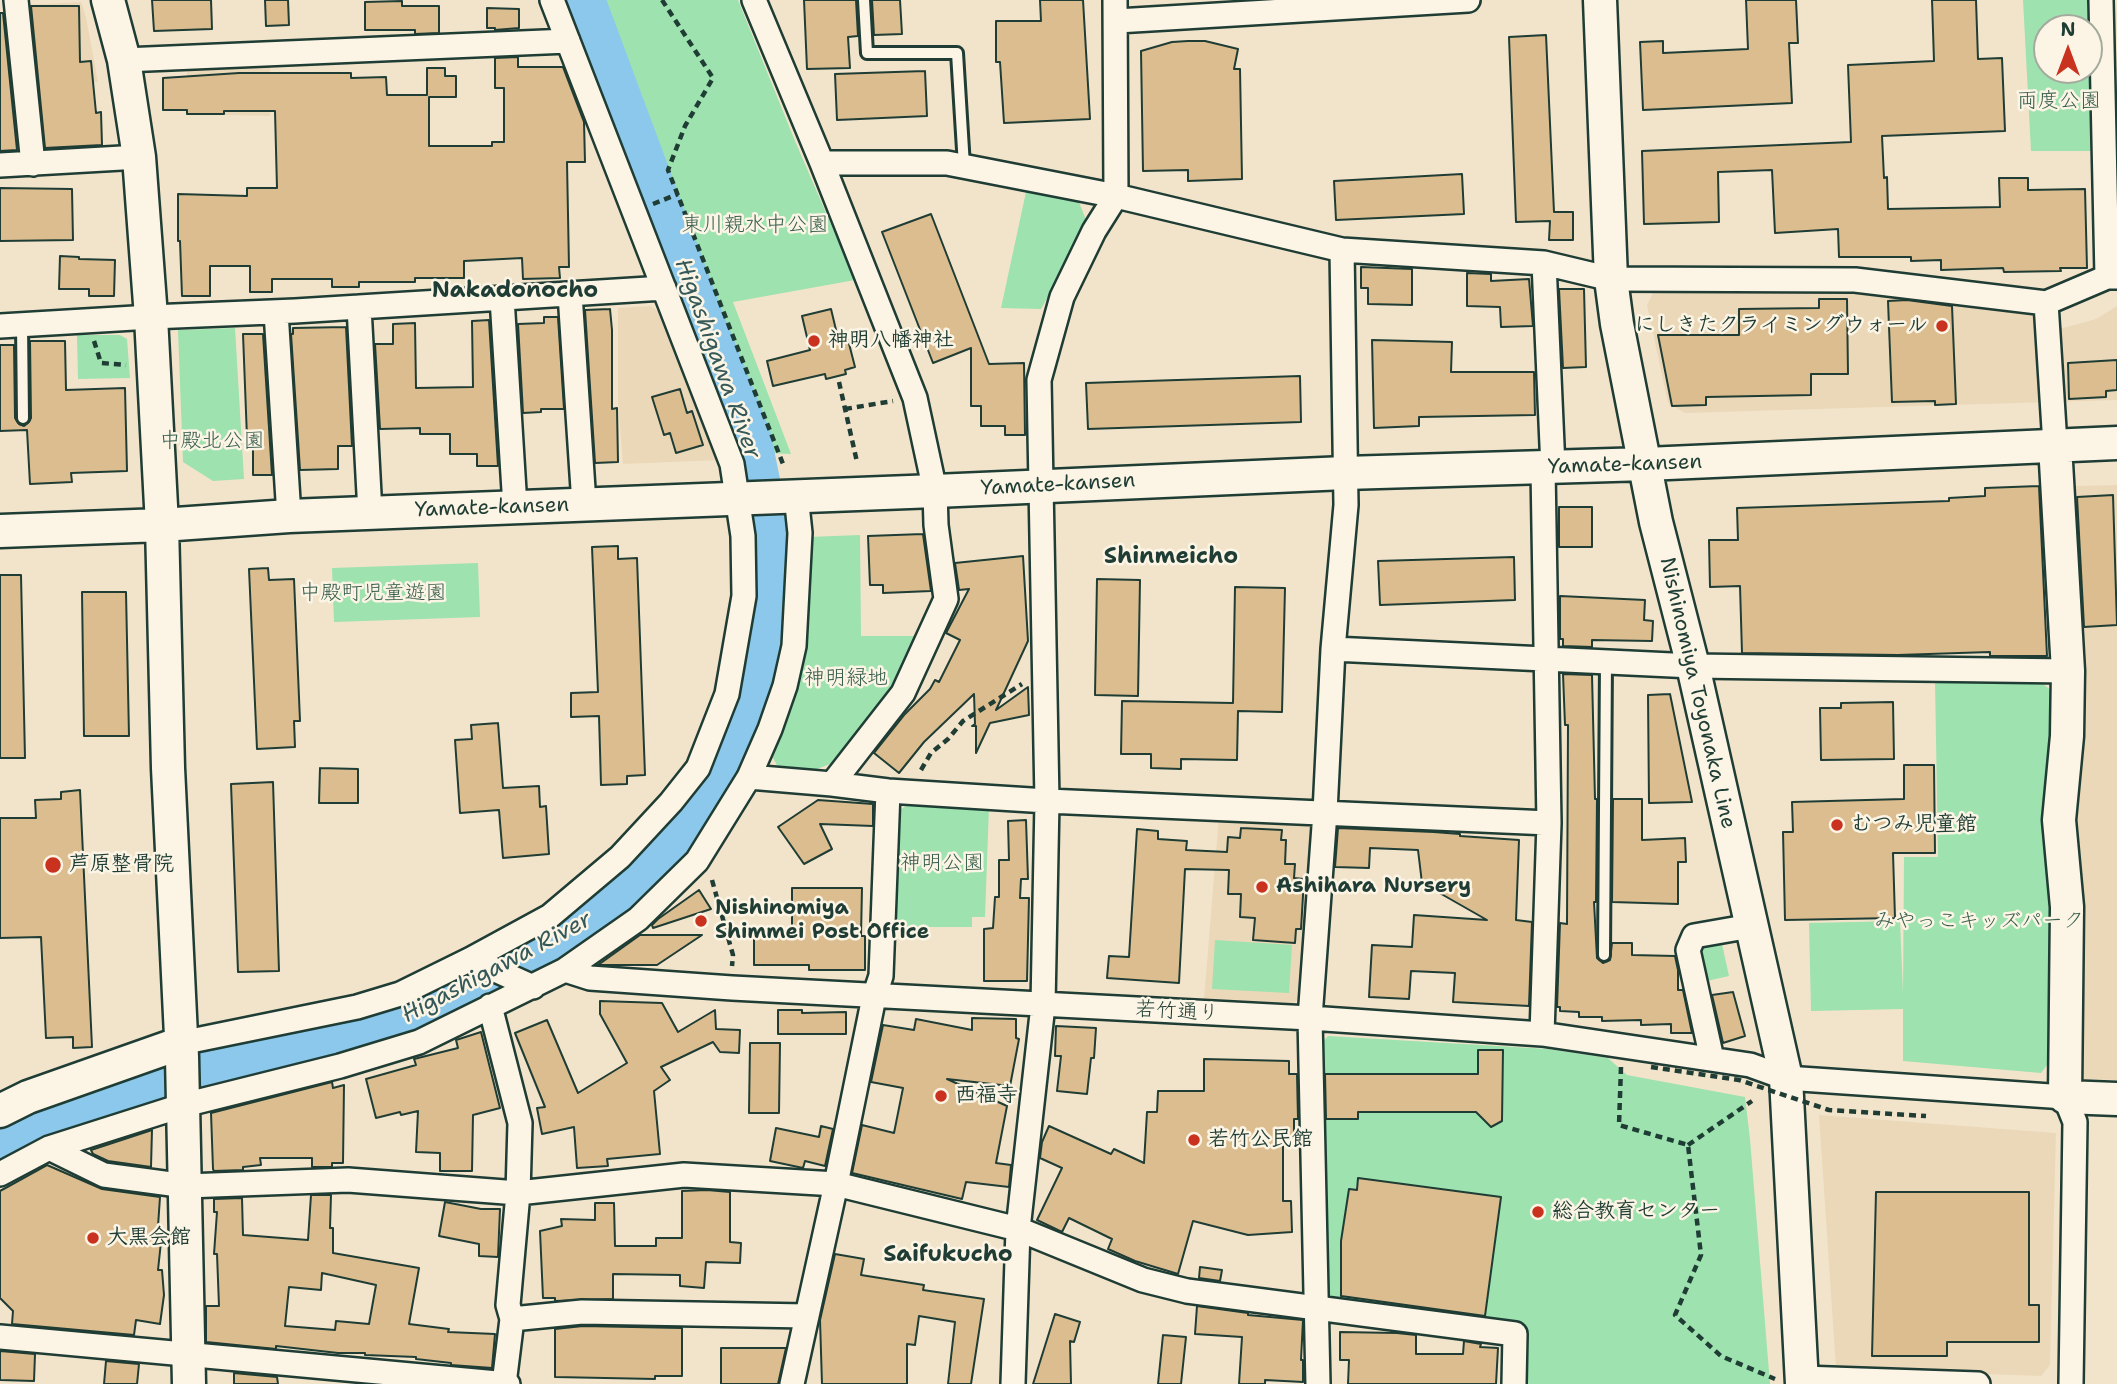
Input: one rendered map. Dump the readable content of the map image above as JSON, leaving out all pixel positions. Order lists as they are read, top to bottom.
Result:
{
  "streets": {
    "street": ["Yamate-kansen", "Nishinomiya Toyonaka Line", "若竹通り"]
  },
  "crossings": [
    ["Yamate-kansen", "Nishinomiya Toyonaka Line"],
    ["Nishinomiya Toyonaka Line", "若竹通り"]
  ],
  "districts": ["Nakadonocho", "Shinmeicho", "Saifukucho"],
  "water": ["Higashigawa River"],
  "parks": [
    "両度公園",
    "東川親水中公園",
    "中殿北公園",
    "中殿町児童遊園",
    "神明緑地",
    "神明公園",
    "みやっこキッズパーク"
  ],
  "places": [
    "にしきたクライミングウォール",
    "神明八幡神社",
    "むつみ児童館",
    "芦原整骨院",
    "Ashihara Nursery",
    "Nishinomiya Shimmei Post Office",
    "西福寺",
    "若竹公民館",
    "総合教育センター",
    "大黒会館"
  ],
  "north": "top"
}
